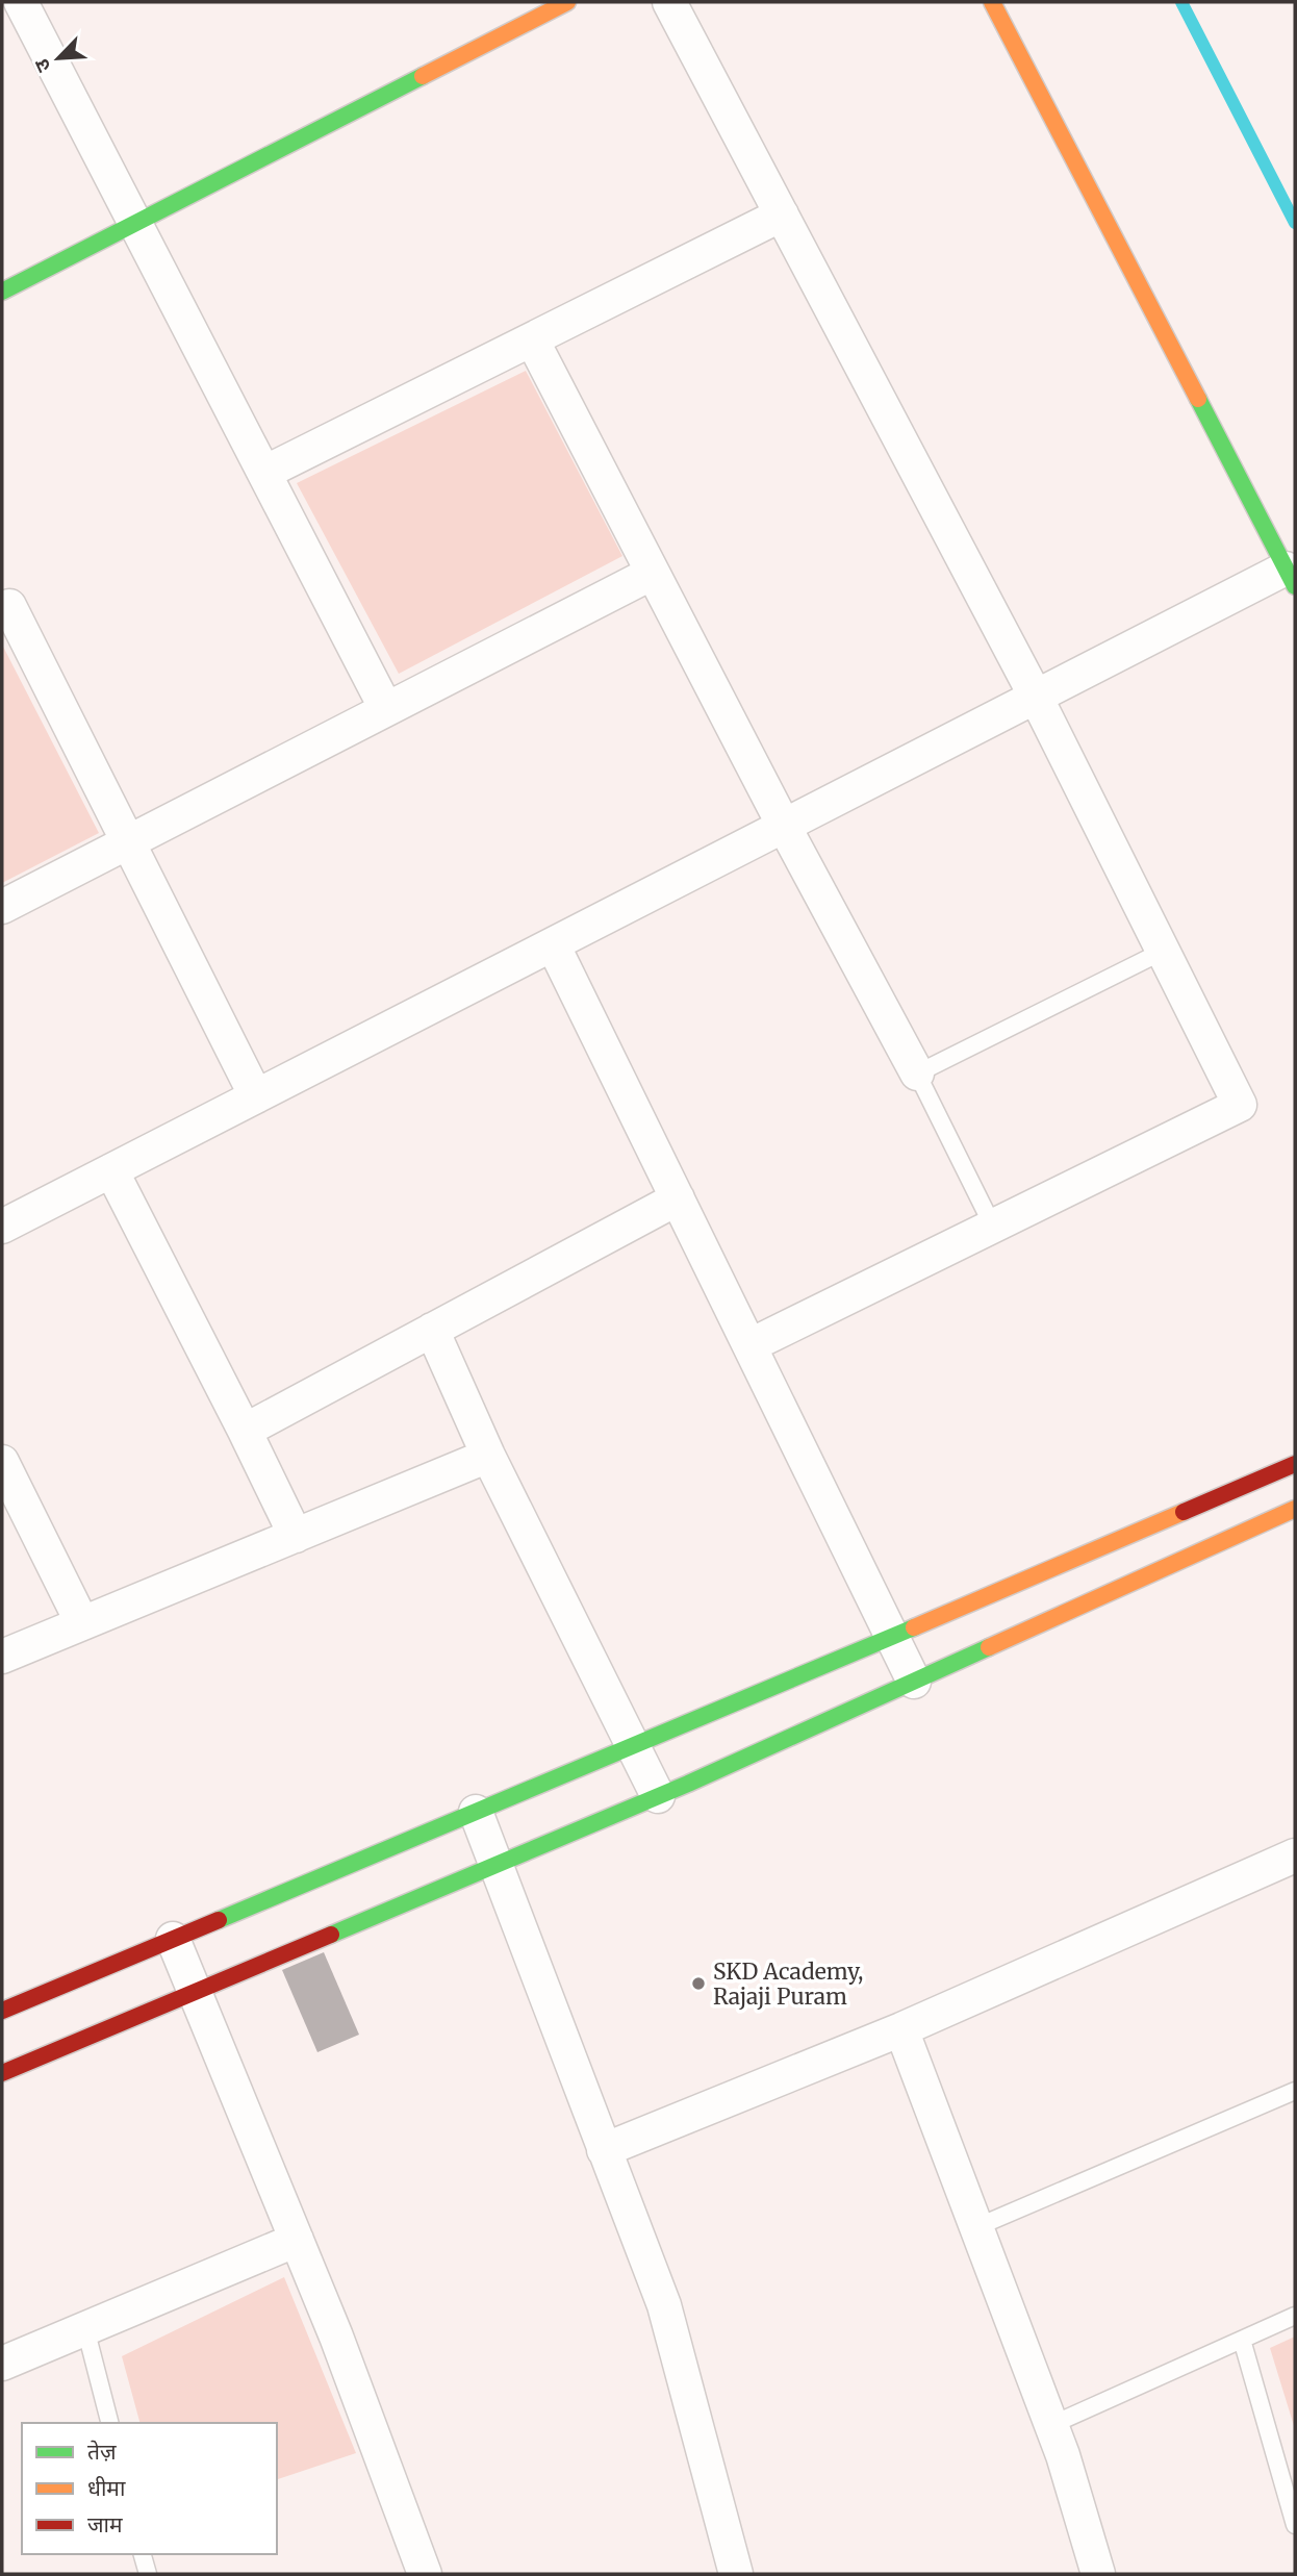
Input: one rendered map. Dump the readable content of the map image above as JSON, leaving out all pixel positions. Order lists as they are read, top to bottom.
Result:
{
  "places": ["SKD Academy, Rajaji Puram"],
  "legend": ["तेज़", "धीमा", "जाम"],
  "north": "bottom left"
}
